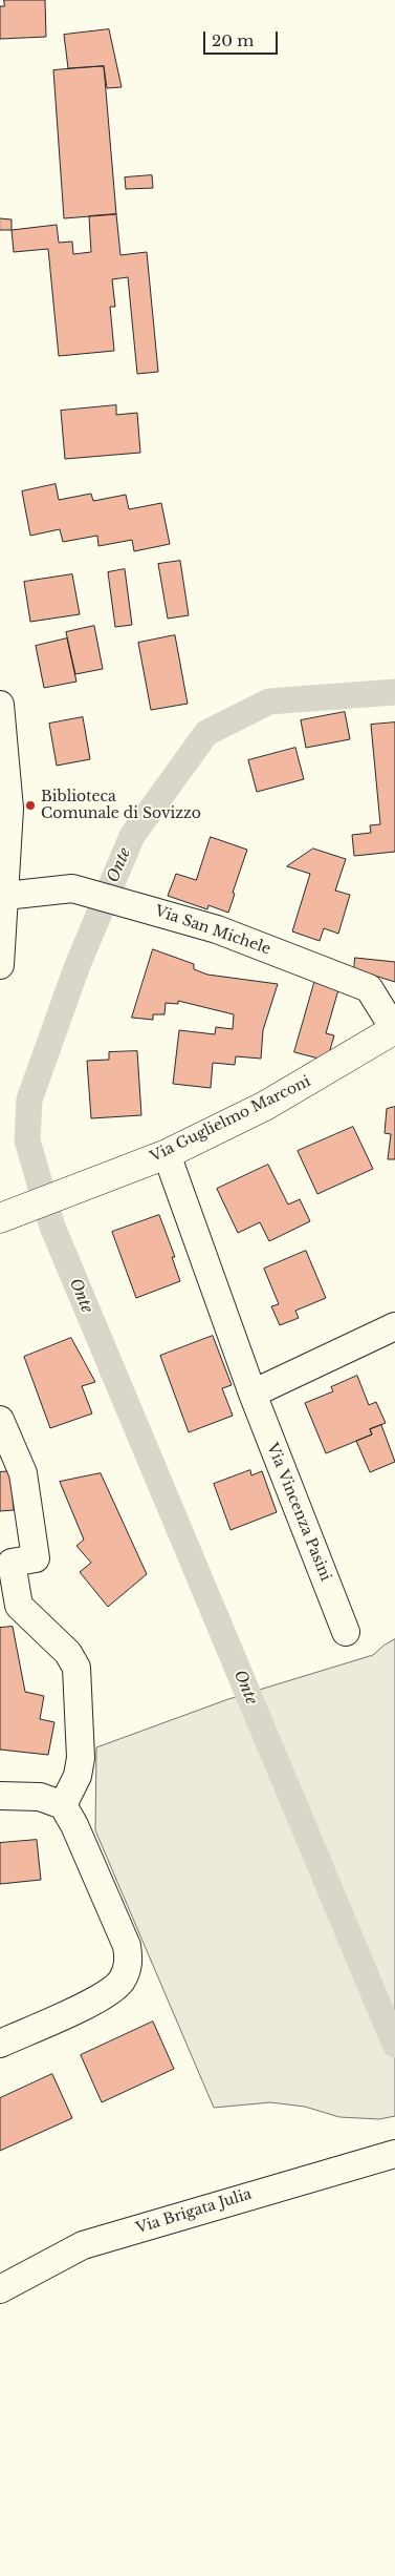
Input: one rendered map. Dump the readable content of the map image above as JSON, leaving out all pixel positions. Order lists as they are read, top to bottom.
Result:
{
  "streets": {
    "main road": ["Via Guglielmo Marconi"],
    "street": ["Via San Michele", "Via Vincenza Pasini", "Via Brigata Julia"]
  },
  "crossings": [
    ["Via San Michele", "Via Guglielmo Marconi"],
    ["Via Guglielmo Marconi", "Via Vincenza Pasini"]
  ],
  "water": ["Onte"],
  "places": ["Biblioteca Comunale di Sovizzo"],
  "scale_bar": "20 m"
}
